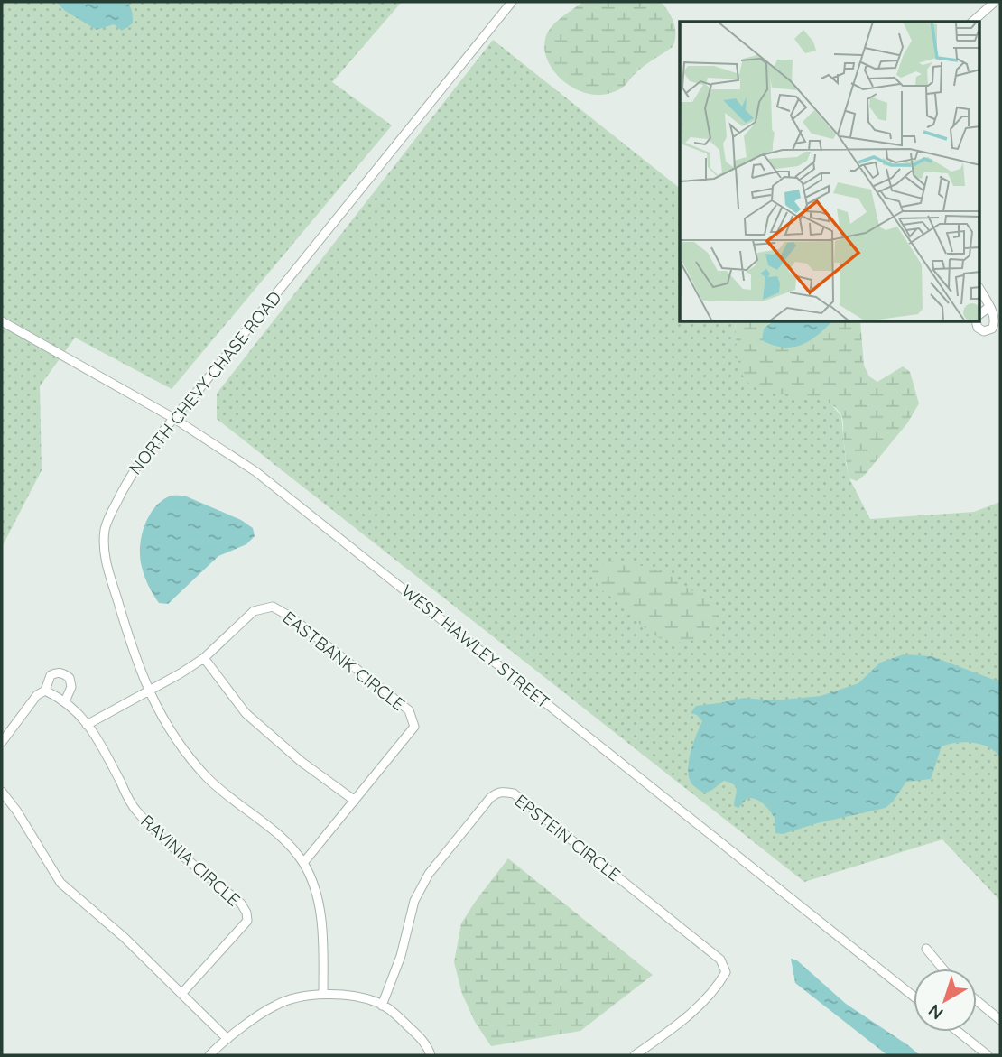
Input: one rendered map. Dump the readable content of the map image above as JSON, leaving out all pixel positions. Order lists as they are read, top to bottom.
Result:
{
  "streets": {
    "street": [
      "NORTH CHEVY CHASE ROAD",
      "WEST HAWLEY STREET",
      "EASTBANK CIRCLE",
      "EPSTEIN CIRCLE",
      "RAVINIA CIRCLE"
    ]
  },
  "crossings": [
    ["NORTH CHEVY CHASE ROAD", "WEST HAWLEY STREET"],
    ["NORTH CHEVY CHASE ROAD", "EASTBANK CIRCLE"],
    ["EASTBANK CIRCLE", "RAVINIA CIRCLE"]
  ],
  "north": "bottom left"
}
